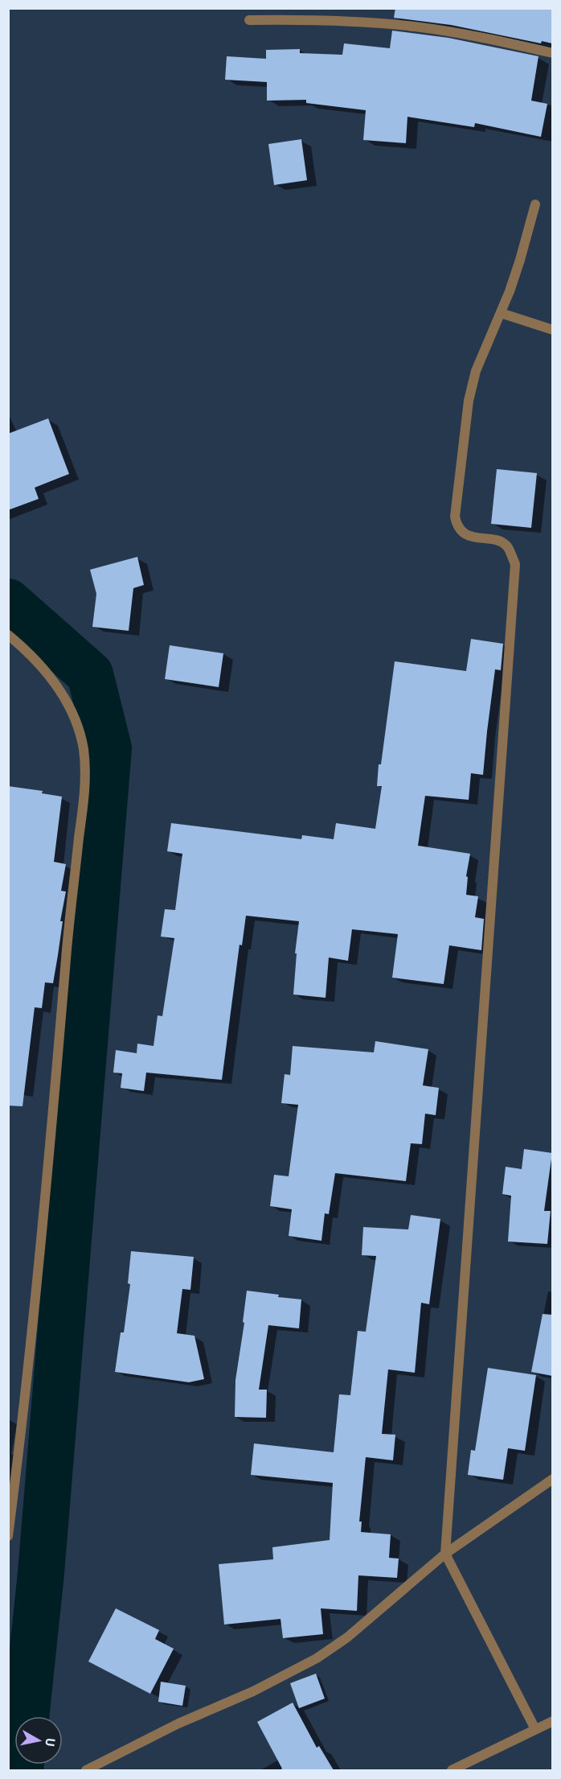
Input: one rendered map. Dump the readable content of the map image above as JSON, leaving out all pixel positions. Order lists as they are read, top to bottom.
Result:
{
  "north": "right"
}
